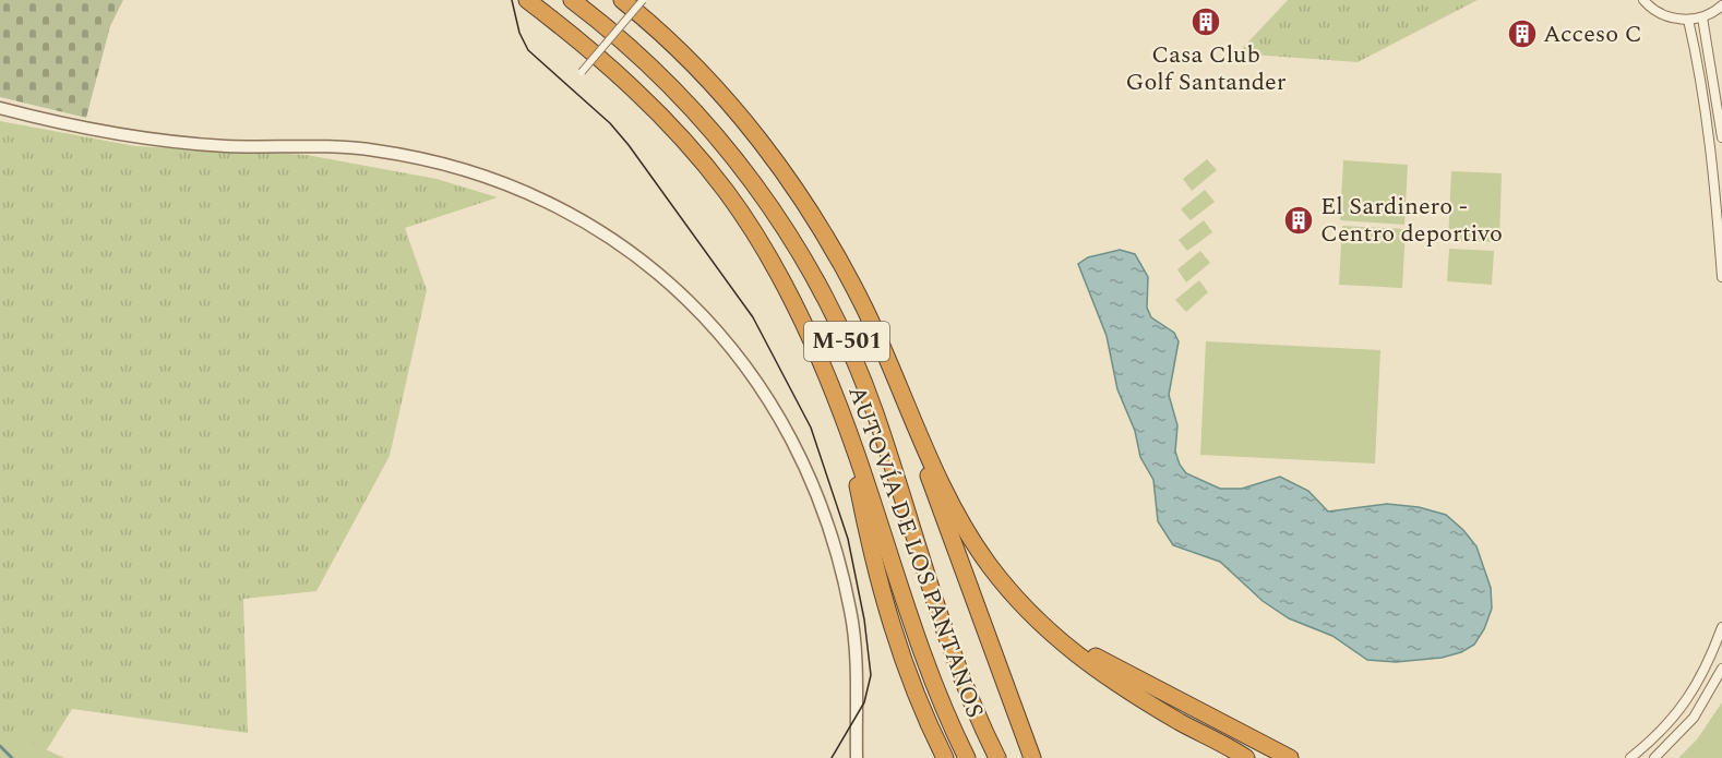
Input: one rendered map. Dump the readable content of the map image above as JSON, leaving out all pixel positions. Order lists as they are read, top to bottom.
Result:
{
  "streets": {
    "highway": ["M-501", "AUTOVÍA DE LOS PANTANOS"]
  },
  "places": {
    "building": ["Casa Club Golf Santander", "Acceso C", "El Sardinero - Centro deportivo"]
  }
}
